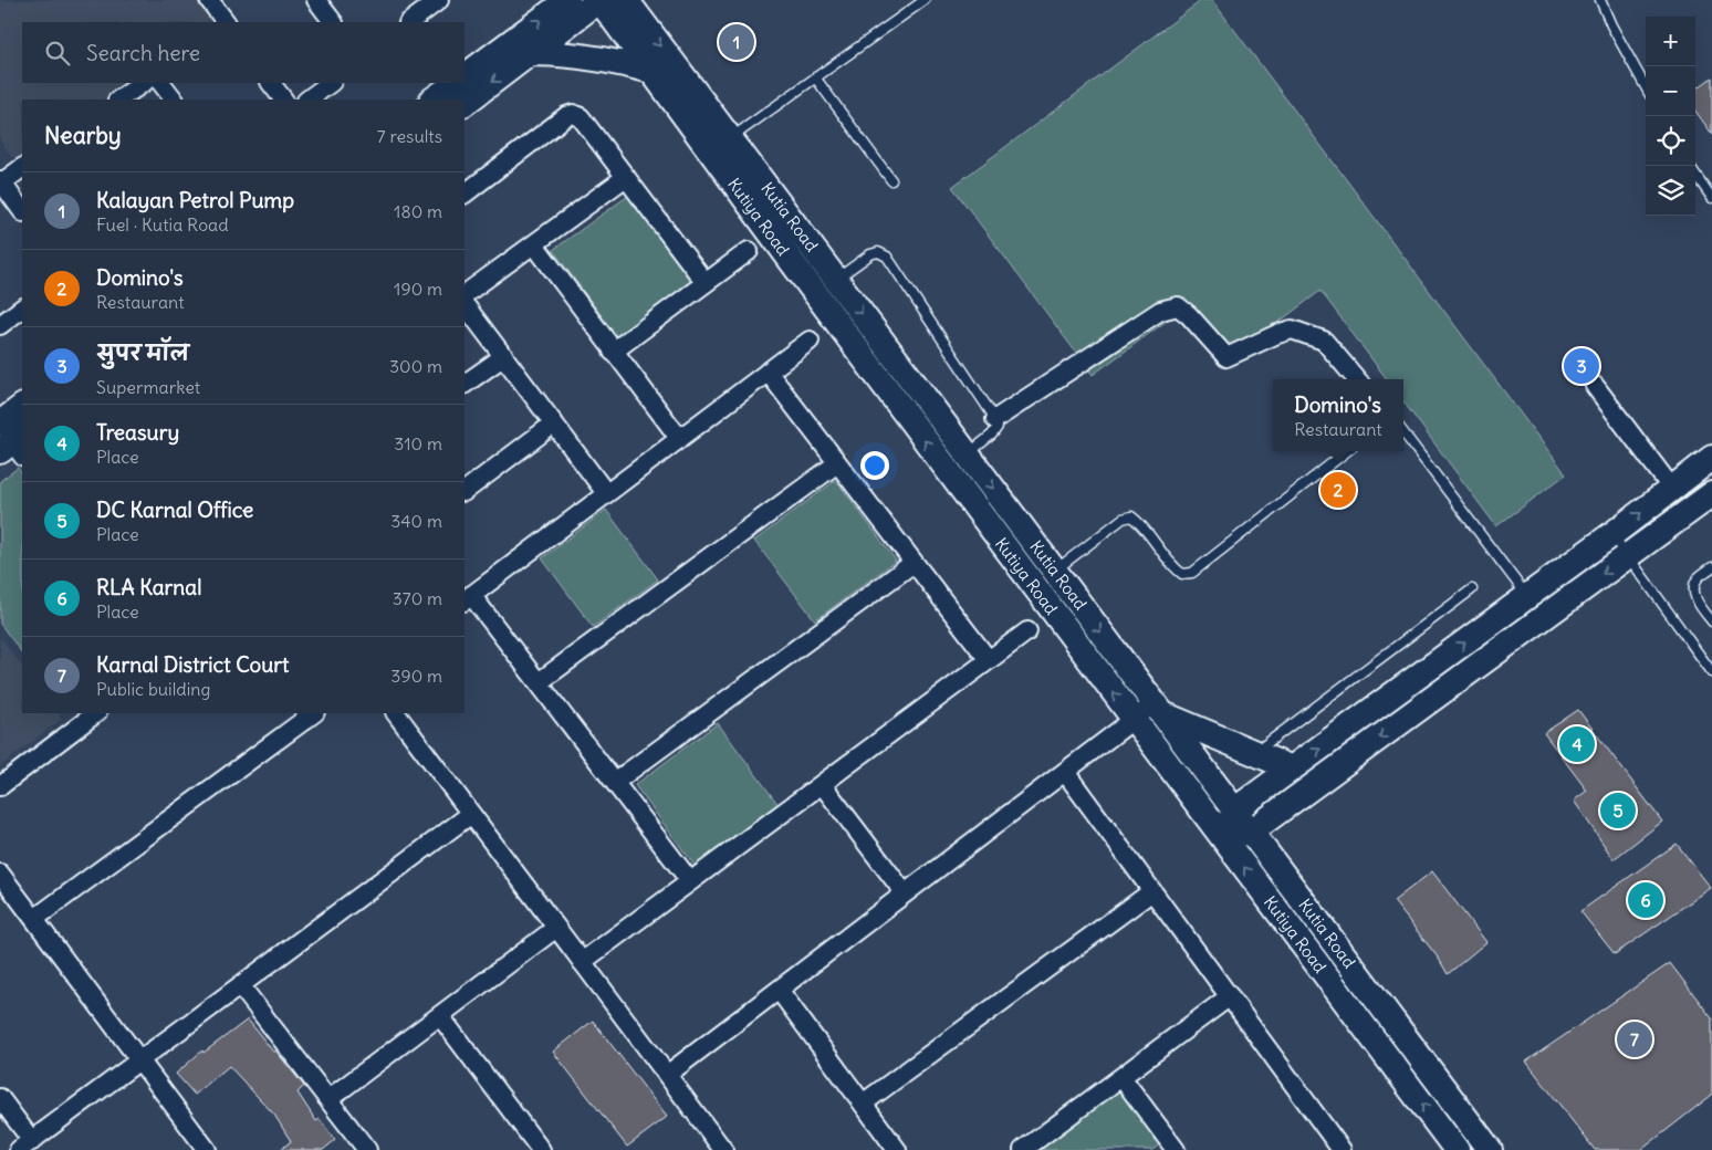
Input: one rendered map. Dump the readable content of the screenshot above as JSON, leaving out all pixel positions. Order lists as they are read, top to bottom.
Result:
{
  "streets": {
    "street": ["Kutiya Road", "Kutia Road"]
  },
  "page": {
    "map_buttons": ["+", "−"],
    "pins": [
      "1",
      "3",
      "2",
      "4",
      "5",
      "6",
      "7"
    ],
    "search": "Search here",
    "heading": ["Nearby", "7 results"],
    "list": [
      {
        "mark": "1",
        "name": "Kalayan Petrol Pump",
        "note": "Fuel · Kutia Road",
        "value": "180 m"
      },
      {
        "mark": "2",
        "name": "Domino's",
        "note": "Restaurant",
        "value": "190 m"
      },
      {
        "mark": "3",
        "name": "सुपर मॉल",
        "note": "Supermarket",
        "value": "300 m"
      },
      {
        "mark": "4",
        "name": "Treasury",
        "note": "Place",
        "value": "310 m"
      },
      {
        "mark": "5",
        "name": "DC Karnal Office",
        "note": "Place",
        "value": "340 m"
      },
      {
        "mark": "6",
        "name": "RLA Karnal",
        "note": "Place",
        "value": "370 m"
      },
      {
        "mark": "7",
        "name": "Karnal District Court",
        "note": "Public building",
        "value": "390 m"
      }
    ],
    "popup": ["Domino's", "Restaurant"]
  }
}
